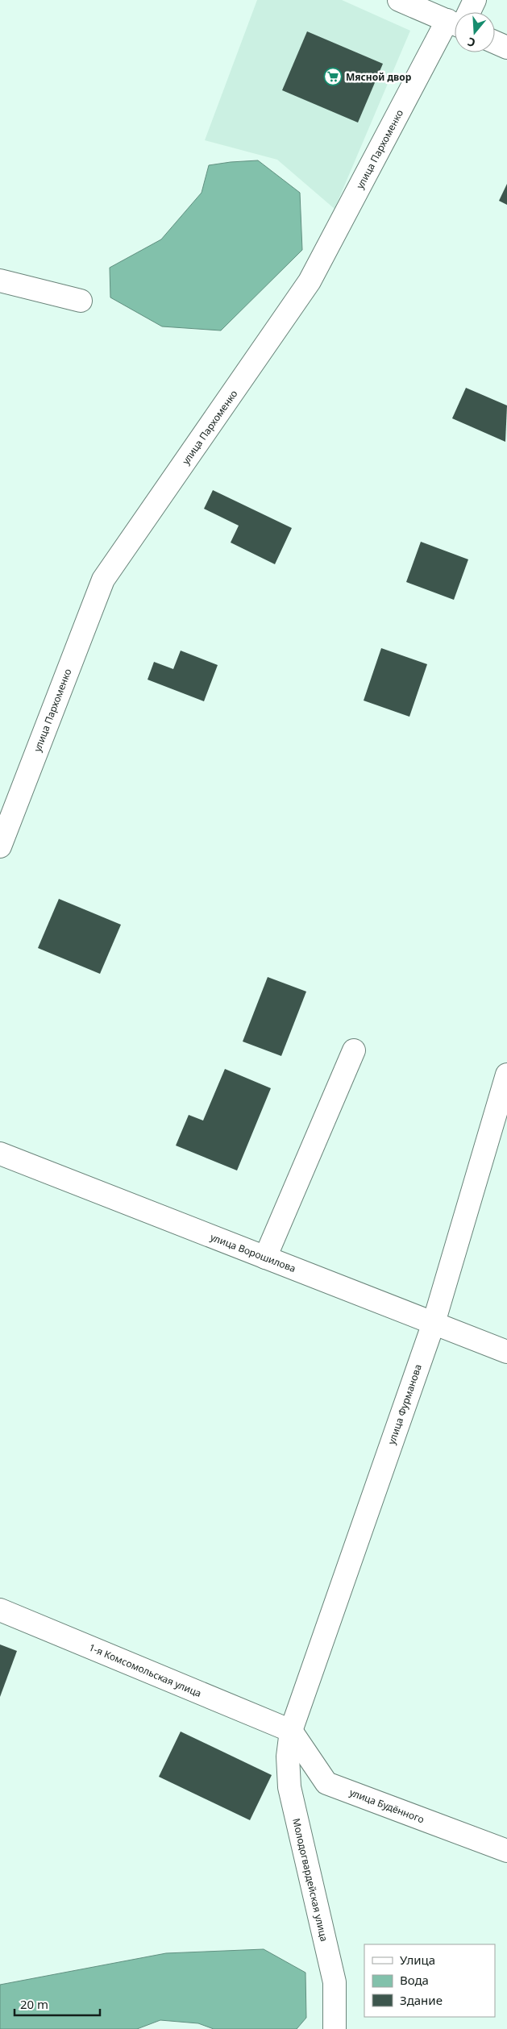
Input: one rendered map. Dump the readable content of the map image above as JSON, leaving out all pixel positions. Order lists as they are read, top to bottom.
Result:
{
  "streets": {
    "street": [
      "улица Пархоменко",
      "улица Ворошилова",
      "улица Фурманова",
      "1-я Комсомольская улица",
      "улица Будённого",
      "Молодогвардейская улица"
    ]
  },
  "crossings": [
    ["улица Ворошилова", "улица Фурманова"],
    ["улица Фурманова", "1-я Комсомольская улица"],
    ["улица Фурманова", "улица Будённого"],
    ["улица Фурманова", "Молодогвардейская улица"],
    ["1-я Комсомольская улица", "улица Будённого"],
    ["1-я Комсомольская улица", "Молодогвардейская улица"],
    ["улица Будённого", "Молодогвардейская улица"]
  ],
  "places": {
    "supermarket": ["Мясной двор"]
  },
  "legend": ["Улица", "Вода", "Здание"],
  "scale_bar": "20 m",
  "north": "bottom"
}
